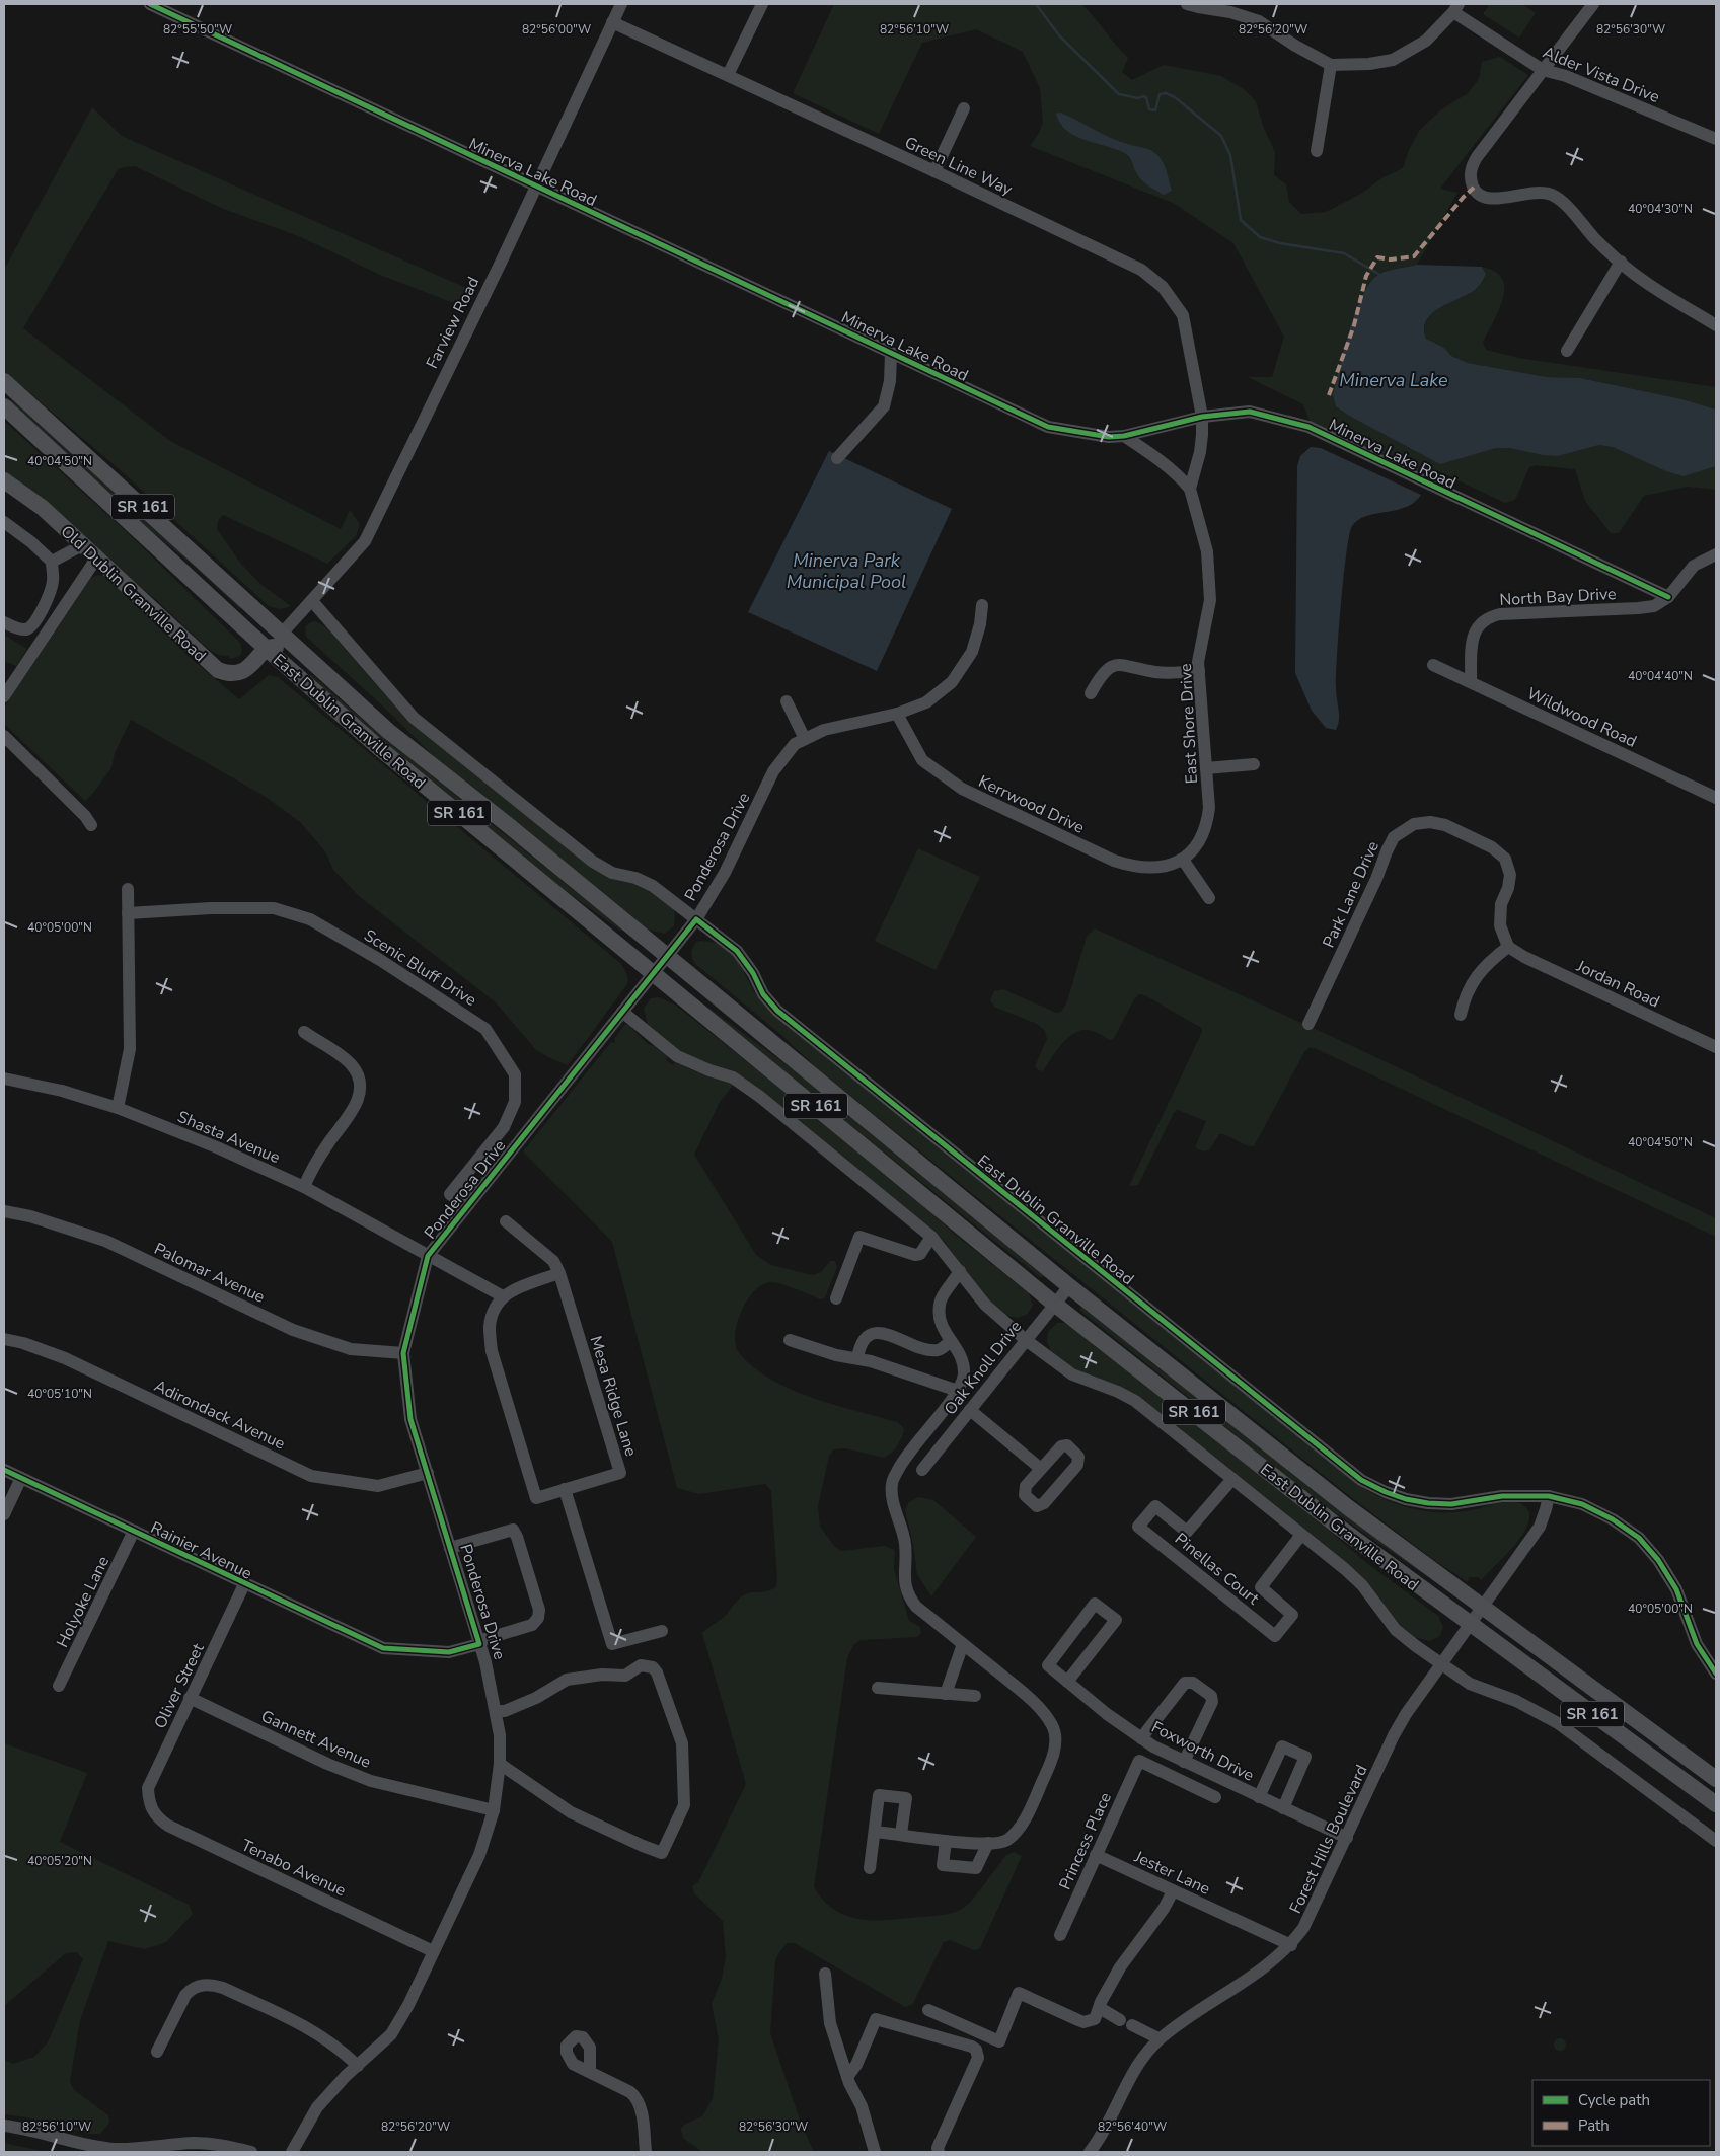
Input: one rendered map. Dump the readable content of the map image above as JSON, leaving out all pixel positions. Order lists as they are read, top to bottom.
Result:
{
  "streets": {
    "main road": ["SR 161", "Old Dublin Granville Road", "East Dublin Granville Road"],
    "street": [
      "Alder Vista Drive",
      "Green Line Way",
      "Minerva Lake Road",
      "Farview Road",
      "North Bay Drive",
      "Wildwood Road",
      "East Shore Drive",
      "Kerrwood Drive",
      "Ponderosa Drive",
      "Park Lane Drive",
      "Scenic Bluff Drive",
      "Jordan Road",
      "Shasta Avenue",
      "Palomar Avenue",
      "Oak Knoll Drive",
      "Mesa Ridge Lane",
      "Adirondack Avenue",
      "Rainier Avenue",
      "Pinellas Court",
      "Holyoke Lane",
      "Oliver Street",
      "Gannett Avenue",
      "Foxworth Drive",
      "Forest Hills Boulevard",
      "Princess Place",
      "Tenabo Avenue",
      "Jester Lane"
    ]
  },
  "crossings": [
    ["Green Line Way", "Minerva Lake Road"],
    ["Green Line Way", "Farview Road"],
    ["Minerva Lake Road", "Farview Road"],
    ["Minerva Lake Road", "North Bay Drive"],
    ["Minerva Lake Road", "East Shore Drive"],
    ["Farview Road", "East Dublin Granville Road"],
    ["Old Dublin Granville Road", "East Dublin Granville Road"],
    ["North Bay Drive", "Wildwood Road"],
    ["East Dublin Granville Road", "Ponderosa Drive"],
    ["East Dublin Granville Road", "Oak Knoll Drive"],
    ["East Dublin Granville Road", "Pinellas Court"],
    ["East Dublin Granville Road", "Forest Hills Boulevard"],
    ["East Shore Drive", "Kerrwood Drive"],
    ["Kerrwood Drive", "Ponderosa Drive"],
    ["Ponderosa Drive", "Scenic Bluff Drive"],
    ["Ponderosa Drive", "Shasta Avenue"],
    ["Ponderosa Drive", "Palomar Avenue"],
    ["Ponderosa Drive", "Adirondack Avenue"],
    ["Ponderosa Drive", "Rainier Avenue"],
    ["Ponderosa Drive", "Gannett Avenue"],
    ["Ponderosa Drive", "Tenabo Avenue"],
    ["Park Lane Drive", "Jordan Road"],
    ["Rainier Avenue", "Holyoke Lane"],
    ["Rainier Avenue", "Oliver Street"],
    ["Oliver Street", "Gannett Avenue"],
    ["Oliver Street", "Tenabo Avenue"],
    ["Foxworth Drive", "Forest Hills Boulevard"],
    ["Forest Hills Boulevard", "Jester Lane"],
    ["Princess Place", "Jester Lane"]
  ],
  "water": ["Minerva Lake", "Minerva Park Municipal Pool"],
  "legend": ["Cycle path", "Path"],
  "coordinates": [
    "82°56'00\"W",
    "82°56'10\"W",
    "82°55'50\"W",
    "82°56'20\"W",
    "82°56'30\"W",
    "40°04'30\"N",
    "40°04'50\"N",
    "40°04'40\"N",
    "40°05'00\"N",
    "40°05'10\"N",
    "40°05'20\"N",
    "82°56'40\"W"
  ]
}
